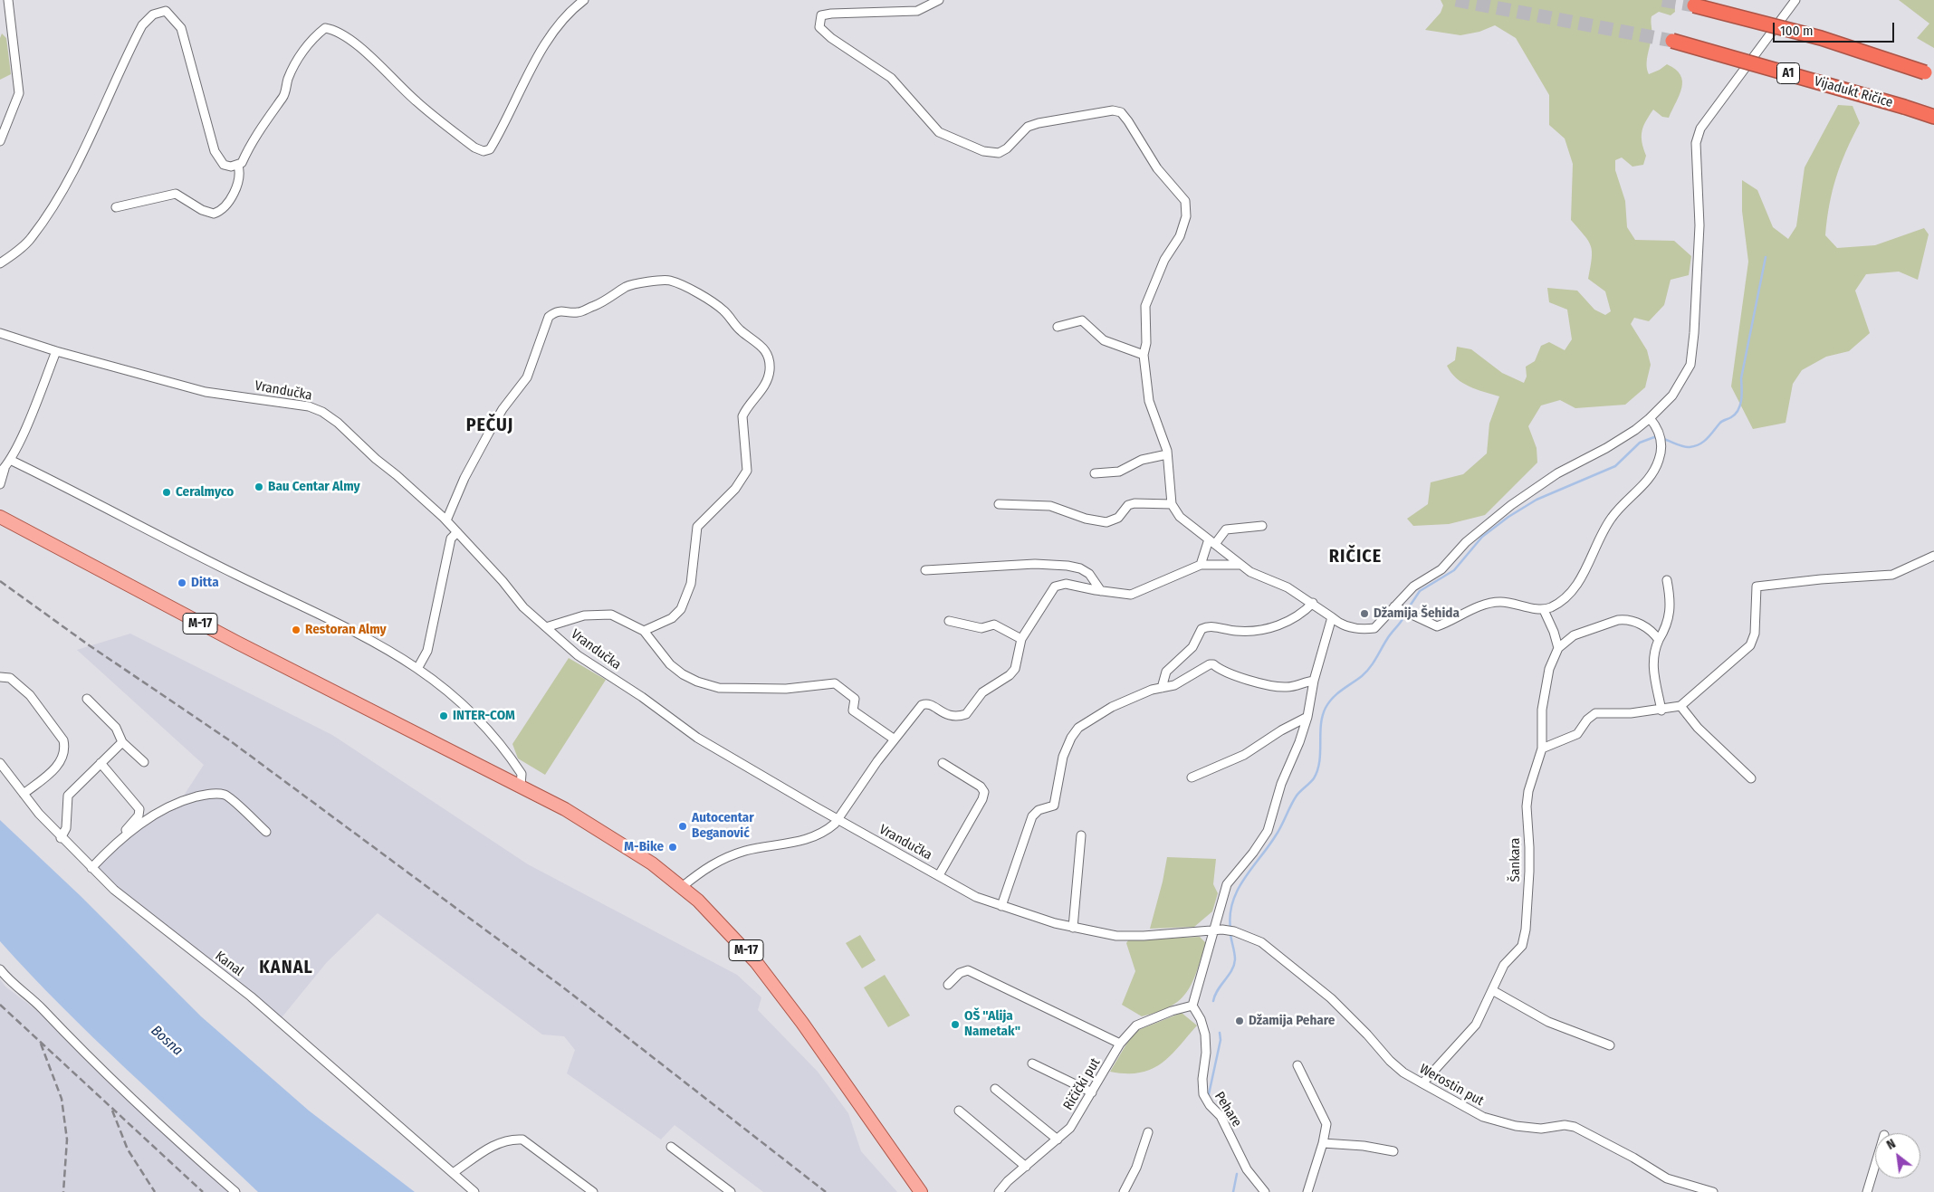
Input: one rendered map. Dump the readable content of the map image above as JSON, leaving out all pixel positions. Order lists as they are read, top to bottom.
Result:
{
  "streets": {
    "highway": ["A1", "Vijadukt Ričice"],
    "main road": ["M-17"],
    "street": [
      "Vrandučka",
      "Šankara",
      "Kanal",
      "Ričički put",
      "Werostin put",
      "Pehare"
    ]
  },
  "crossings": [
    ["Vrandučka", "Werostin put"],
    ["Šankara", "Werostin put"],
    ["Ričički put", "Pehare"]
  ],
  "districts": ["PEČUJ", "RIČICE", "KANAL"],
  "water": ["Bosna"],
  "places": [
    "Bau Centar Almy",
    "Ceralmyco",
    "Ditta",
    "Džamija Šehida",
    "Restoran Almy",
    "INTER-COM",
    "Autocentar Beganović",
    "M-Bike",
    "Džamija Pehare",
    "OŠ \"Alija Nametak\""
  ],
  "scale_bar": "100 m",
  "north": "top left"
}
